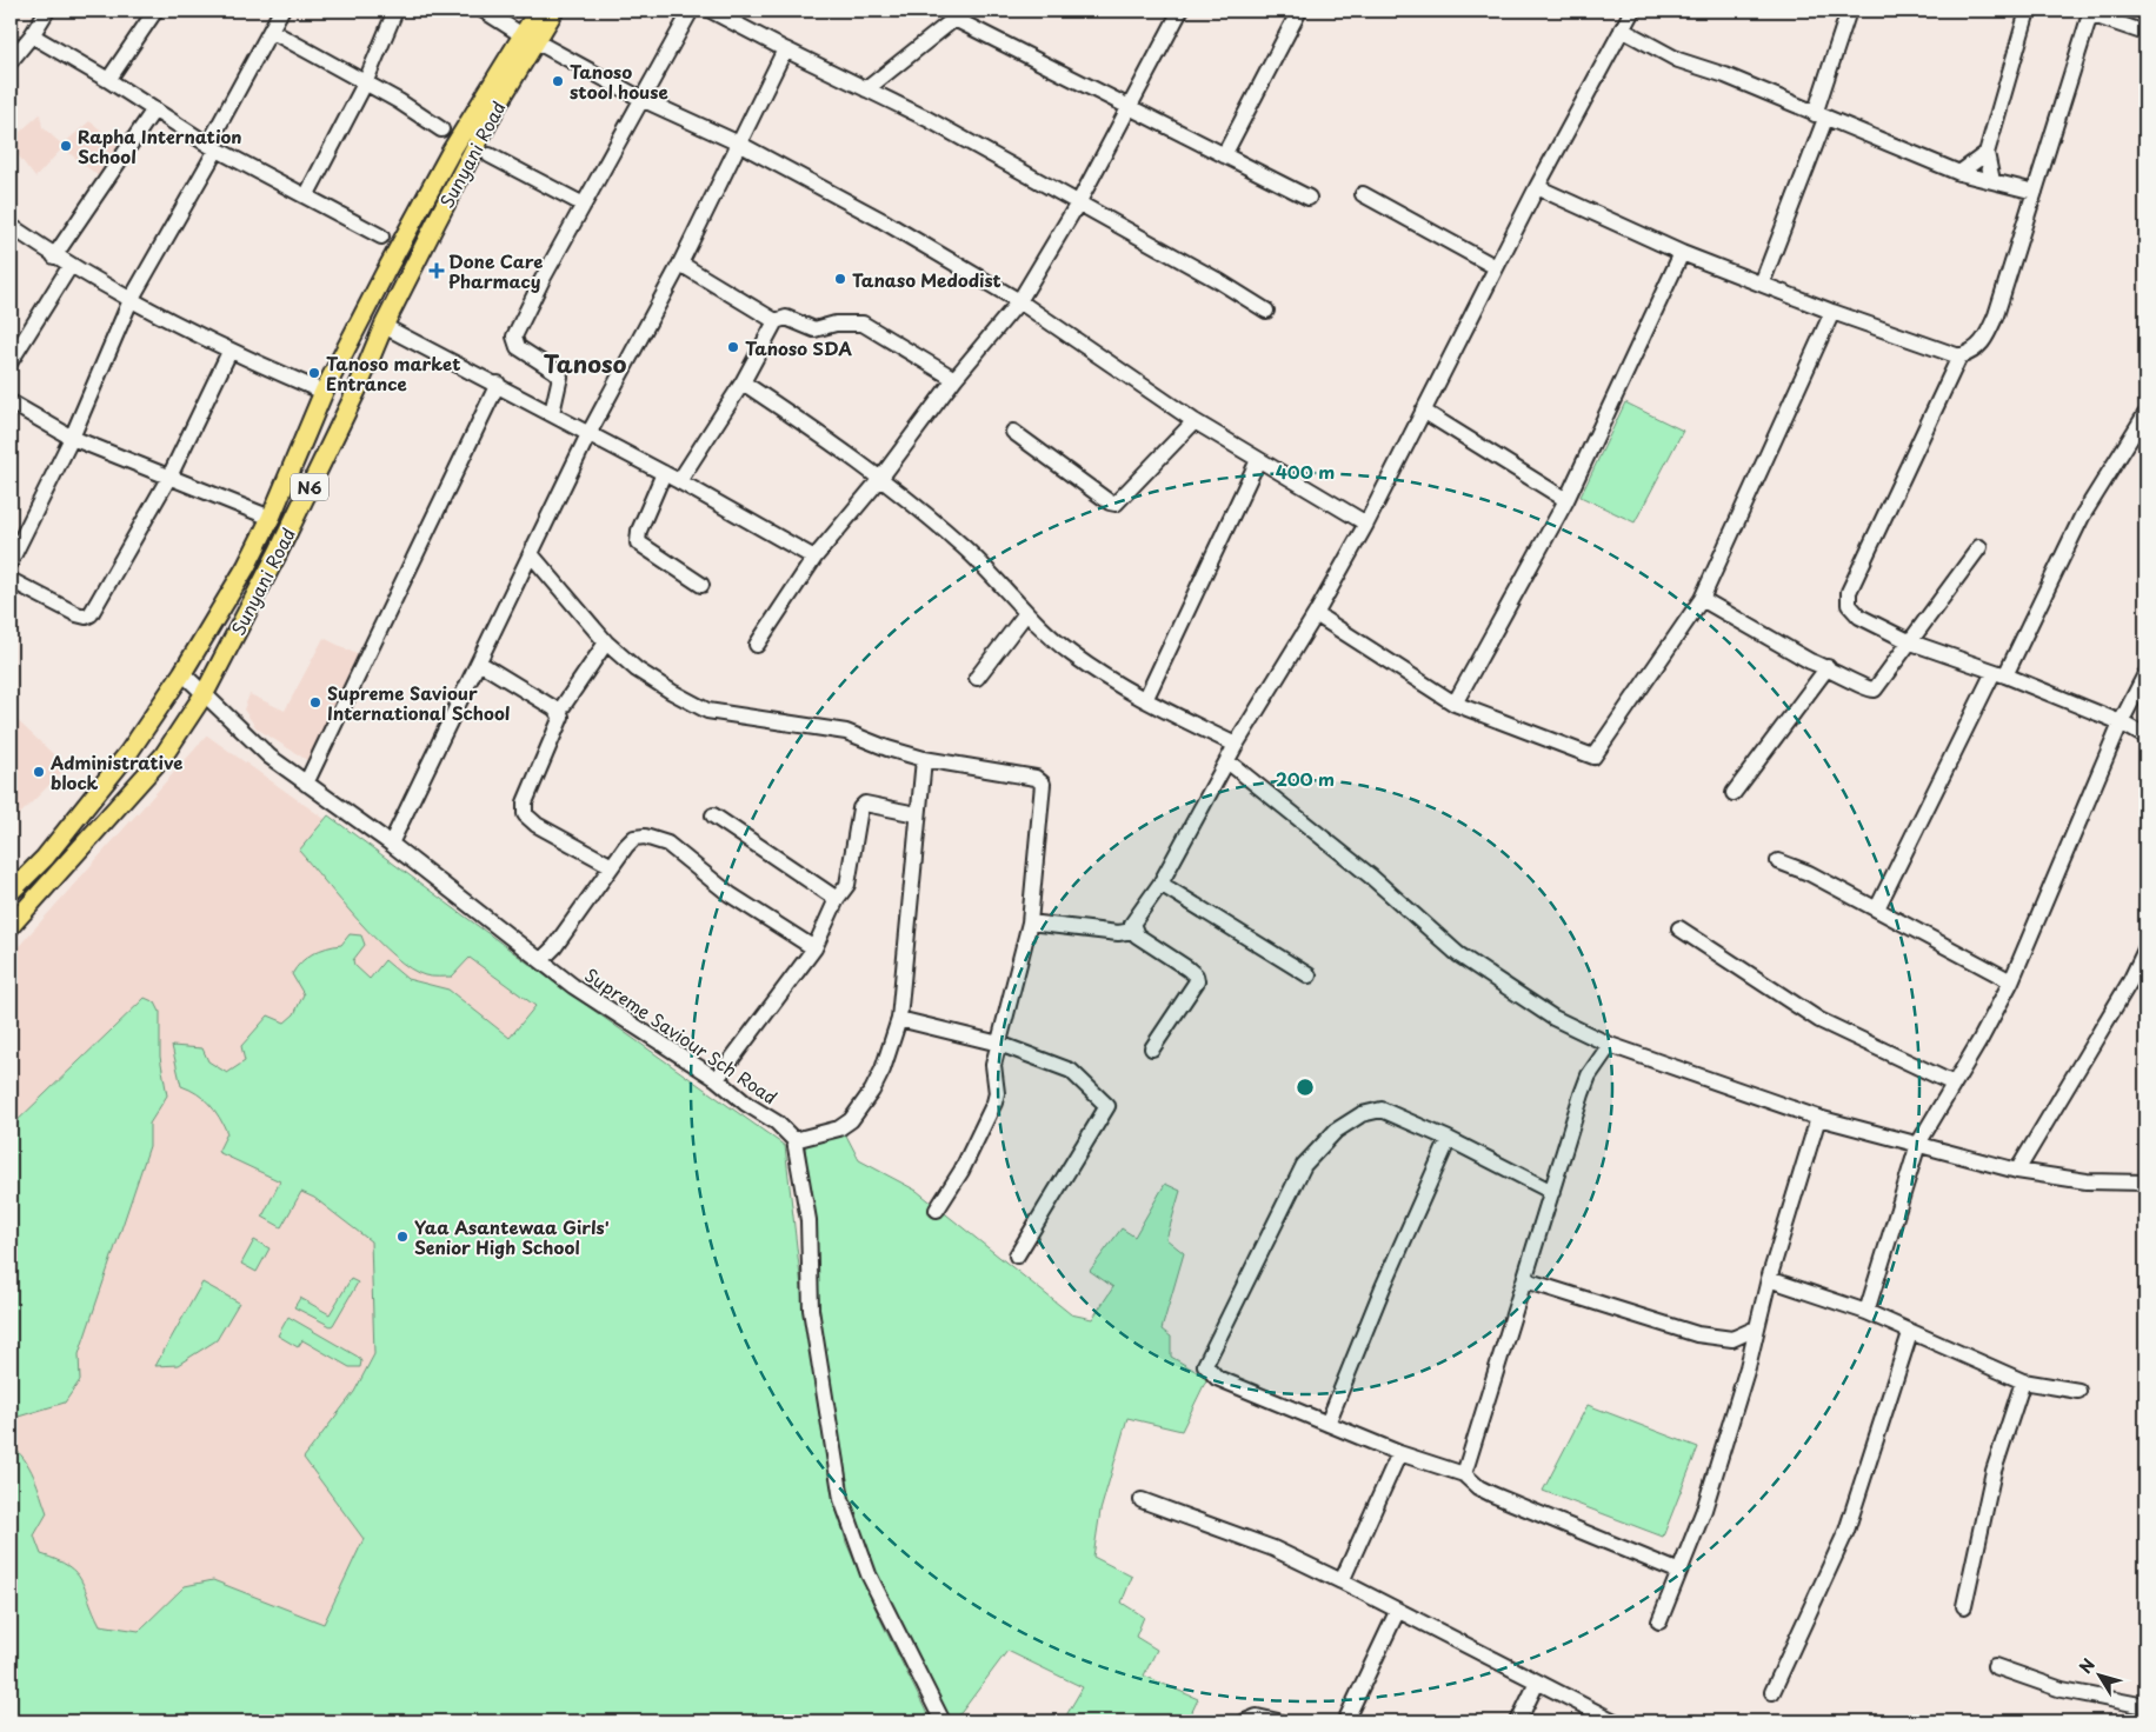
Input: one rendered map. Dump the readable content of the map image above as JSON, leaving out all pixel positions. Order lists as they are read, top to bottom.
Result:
{
  "streets": {
    "main road": ["Sunyani Road", "N6"],
    "street": ["Supreme Saviour Sch Road"]
  },
  "crossings": [
    ["Sunyani Road", "Supreme Saviour Sch Road"]
  ],
  "districts": ["Tanoso"],
  "places": {
    "other": [
      "Tanoso stool house",
      "Rapha Internation School",
      "Tanaso Medodist",
      "Tanoso SDA",
      "Tanoso market Entrance",
      "Supreme Saviour International School",
      "Administrative block",
      "Yaa Asantewaa Girls' Senior High School"
    ],
    "health": ["Done Care Pharmacy"]
  },
  "north": "top left",
  "rings": ["400 m", "200 m"]
}
